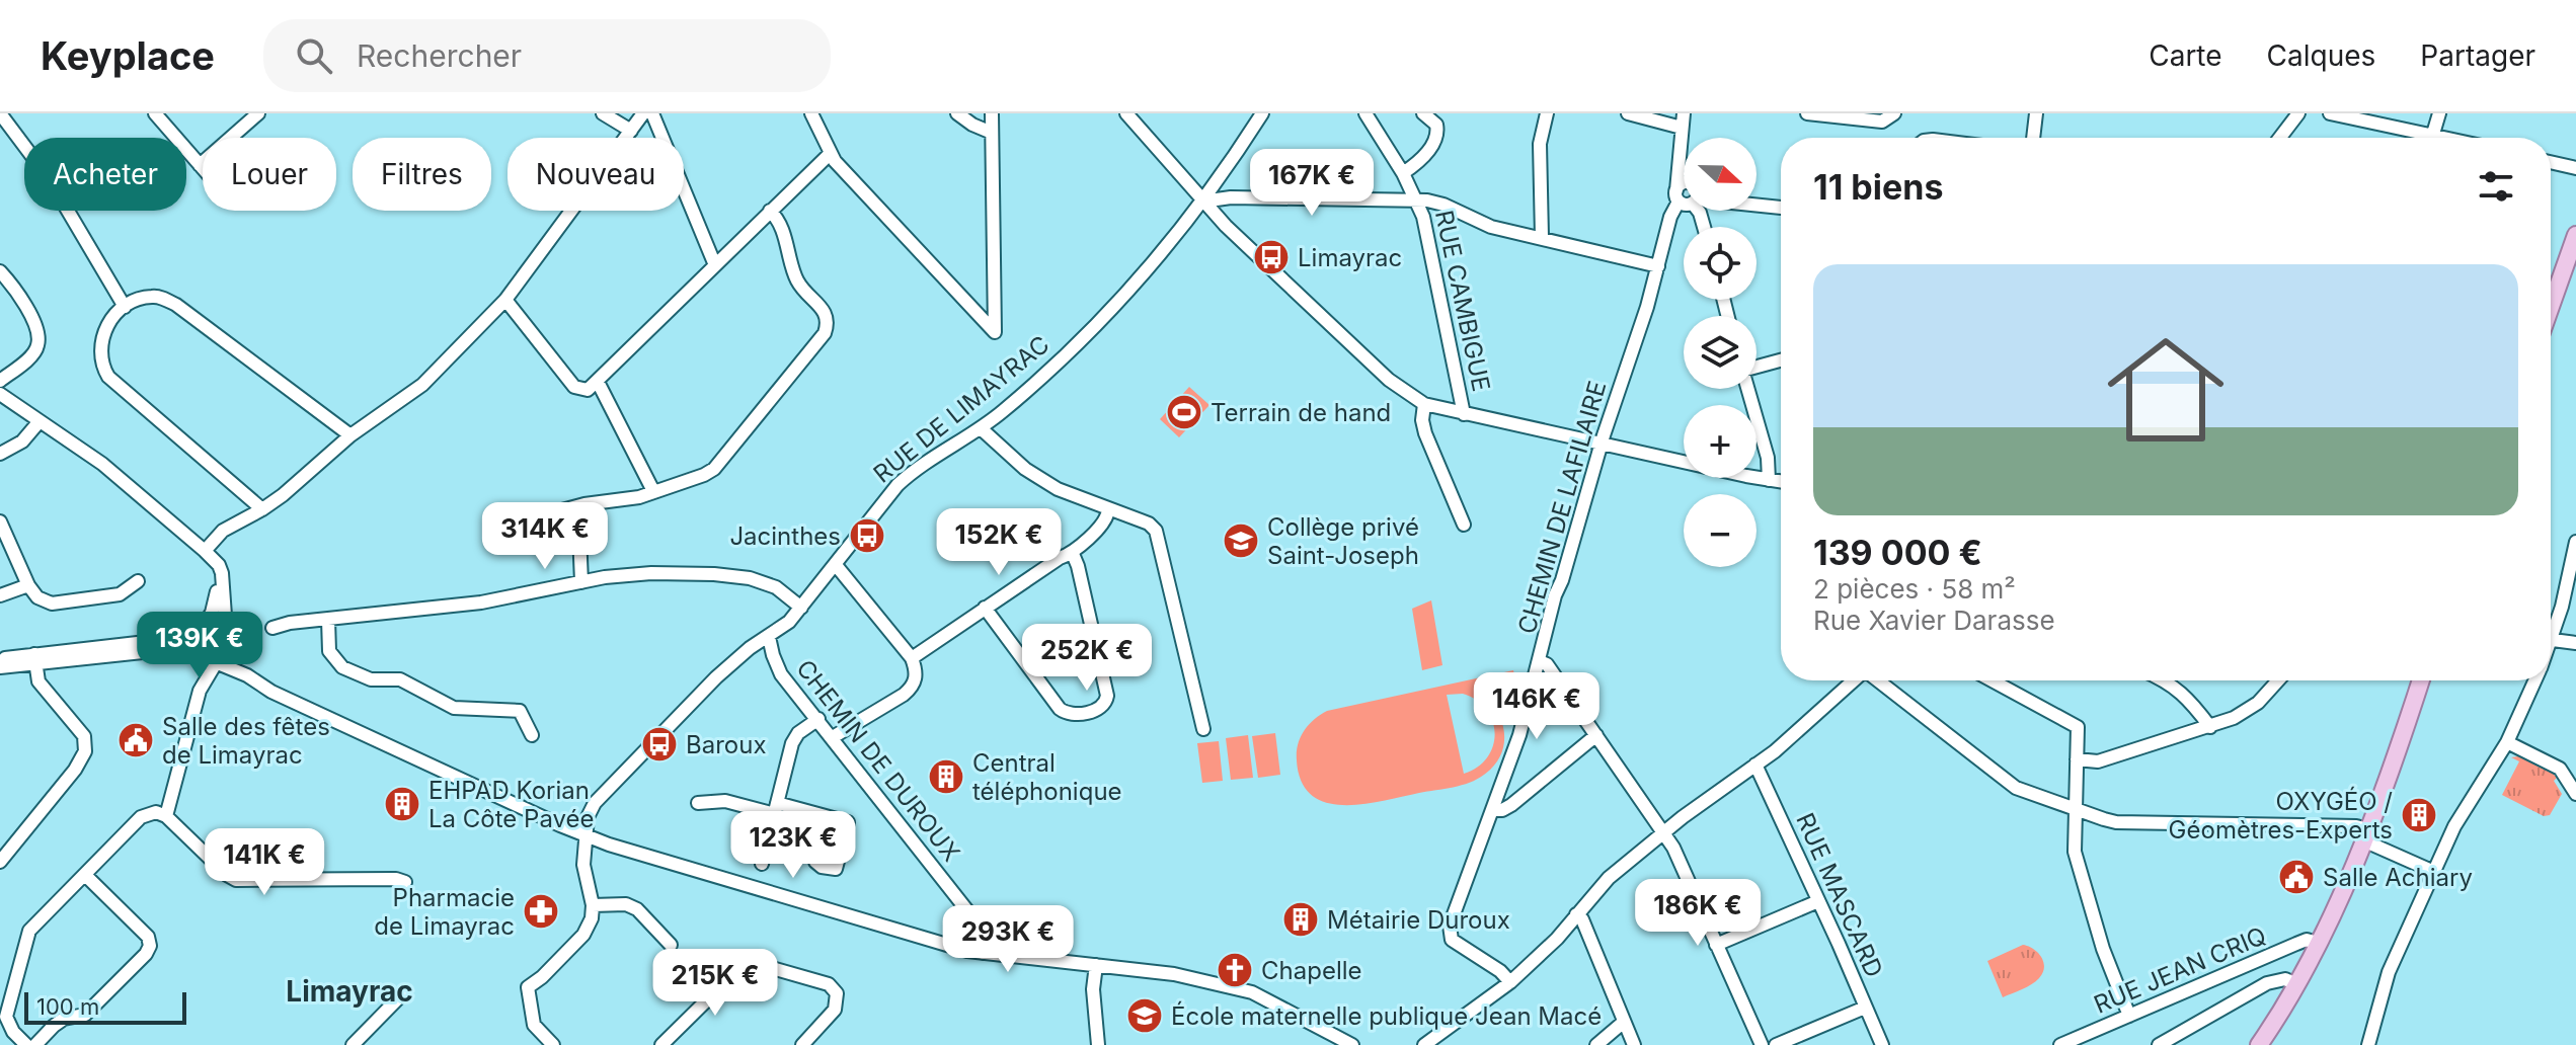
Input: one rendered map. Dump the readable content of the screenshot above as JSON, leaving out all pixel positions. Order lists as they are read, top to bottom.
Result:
{
  "streets": {
    "street": [
      "RUE CAMBIGUE",
      "RUE DE LIMAYRAC",
      "CHEMIN DE LAFILAIRE",
      "CHEMIN DE DUROUX",
      "RUE MASCARD",
      "RUE JEAN CRIQ"
    ]
  },
  "crossings": [
    ["RUE DE LIMAYRAC", "CHEMIN DE DUROUX"]
  ],
  "districts": ["Limayrac"],
  "places": {
    "bus stop": ["Limayrac", "Jacinthes", "Baroux"],
    "sports": ["Terrain de hand"],
    "school or university": ["Collège privé Saint-Joseph", "École maternelle publique Jean Macé"],
    "public building": ["Salle des fêtes de Limayrac", "Salle Achiary"],
    "building": [
      "Central téléphonique",
      "EHPAD Korian La Côte Pavée",
      "OXYGÉO / Géomètres-Experts",
      "Métairie Duroux"
    ],
    "pharmacy": ["Pharmacie de Limayrac"],
    "church": ["Chapelle"]
  },
  "scale_bar": "100 m",
  "north": "right",
  "page": {
    "header": "Keyplace",
    "search": "Rechercher",
    "nav": ["Carte", "Calques", "Partager"],
    "map_buttons": ["+", "−"],
    "chip": [
      "Acheter",
      "Louer",
      "Filtres",
      "Nouveau"
    ],
    "heading": "11 biens",
    "price": [
      "167K €",
      "314K €",
      "152K €",
      "139K €",
      "252K €",
      "146K €",
      "123K €",
      "141K €",
      "186K €",
      "293K €",
      "215K €"
    ],
    "list": [
      {
        "name": "139 000 €",
        "note": "2 pièces · 58 m² · Rue Xavier Darasse"
      }
    ],
    "scale": "100 m"
  }
}
